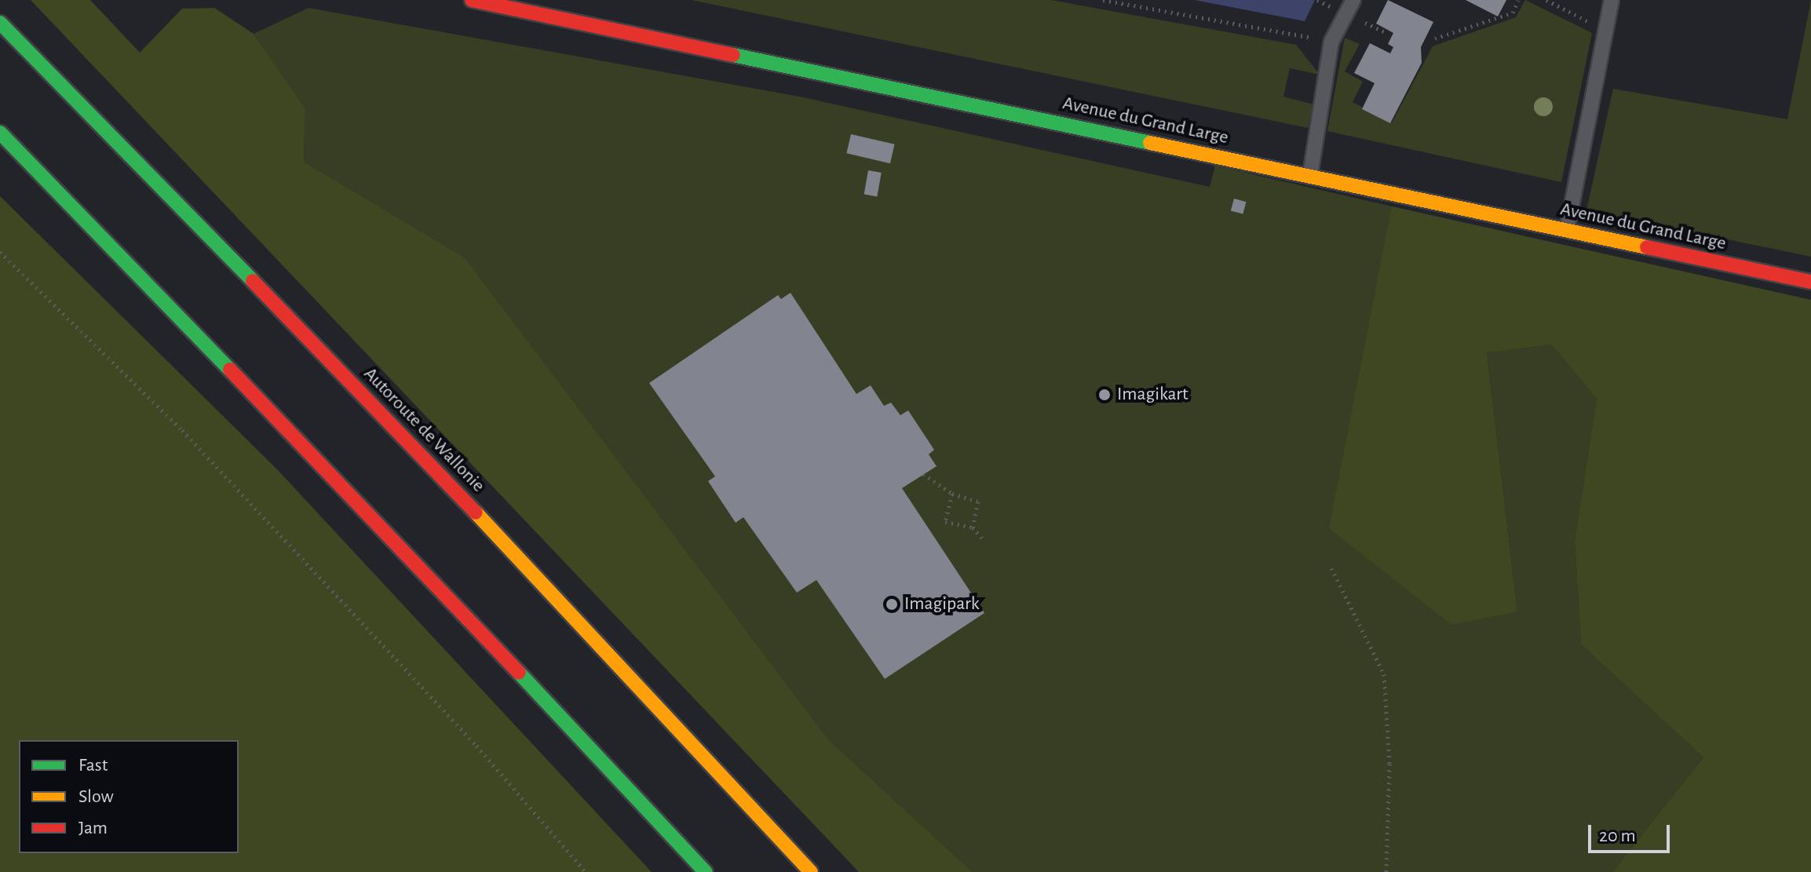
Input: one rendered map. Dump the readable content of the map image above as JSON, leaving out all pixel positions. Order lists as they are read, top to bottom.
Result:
{
  "streets": {
    "main road": ["Avenue du Grand Large", "Autoroute de Wallonie"]
  },
  "places": ["Imagikart", "Imagipark"],
  "legend": ["Fast", "Slow", "Jam"],
  "scale_bar": "20 m"
}
